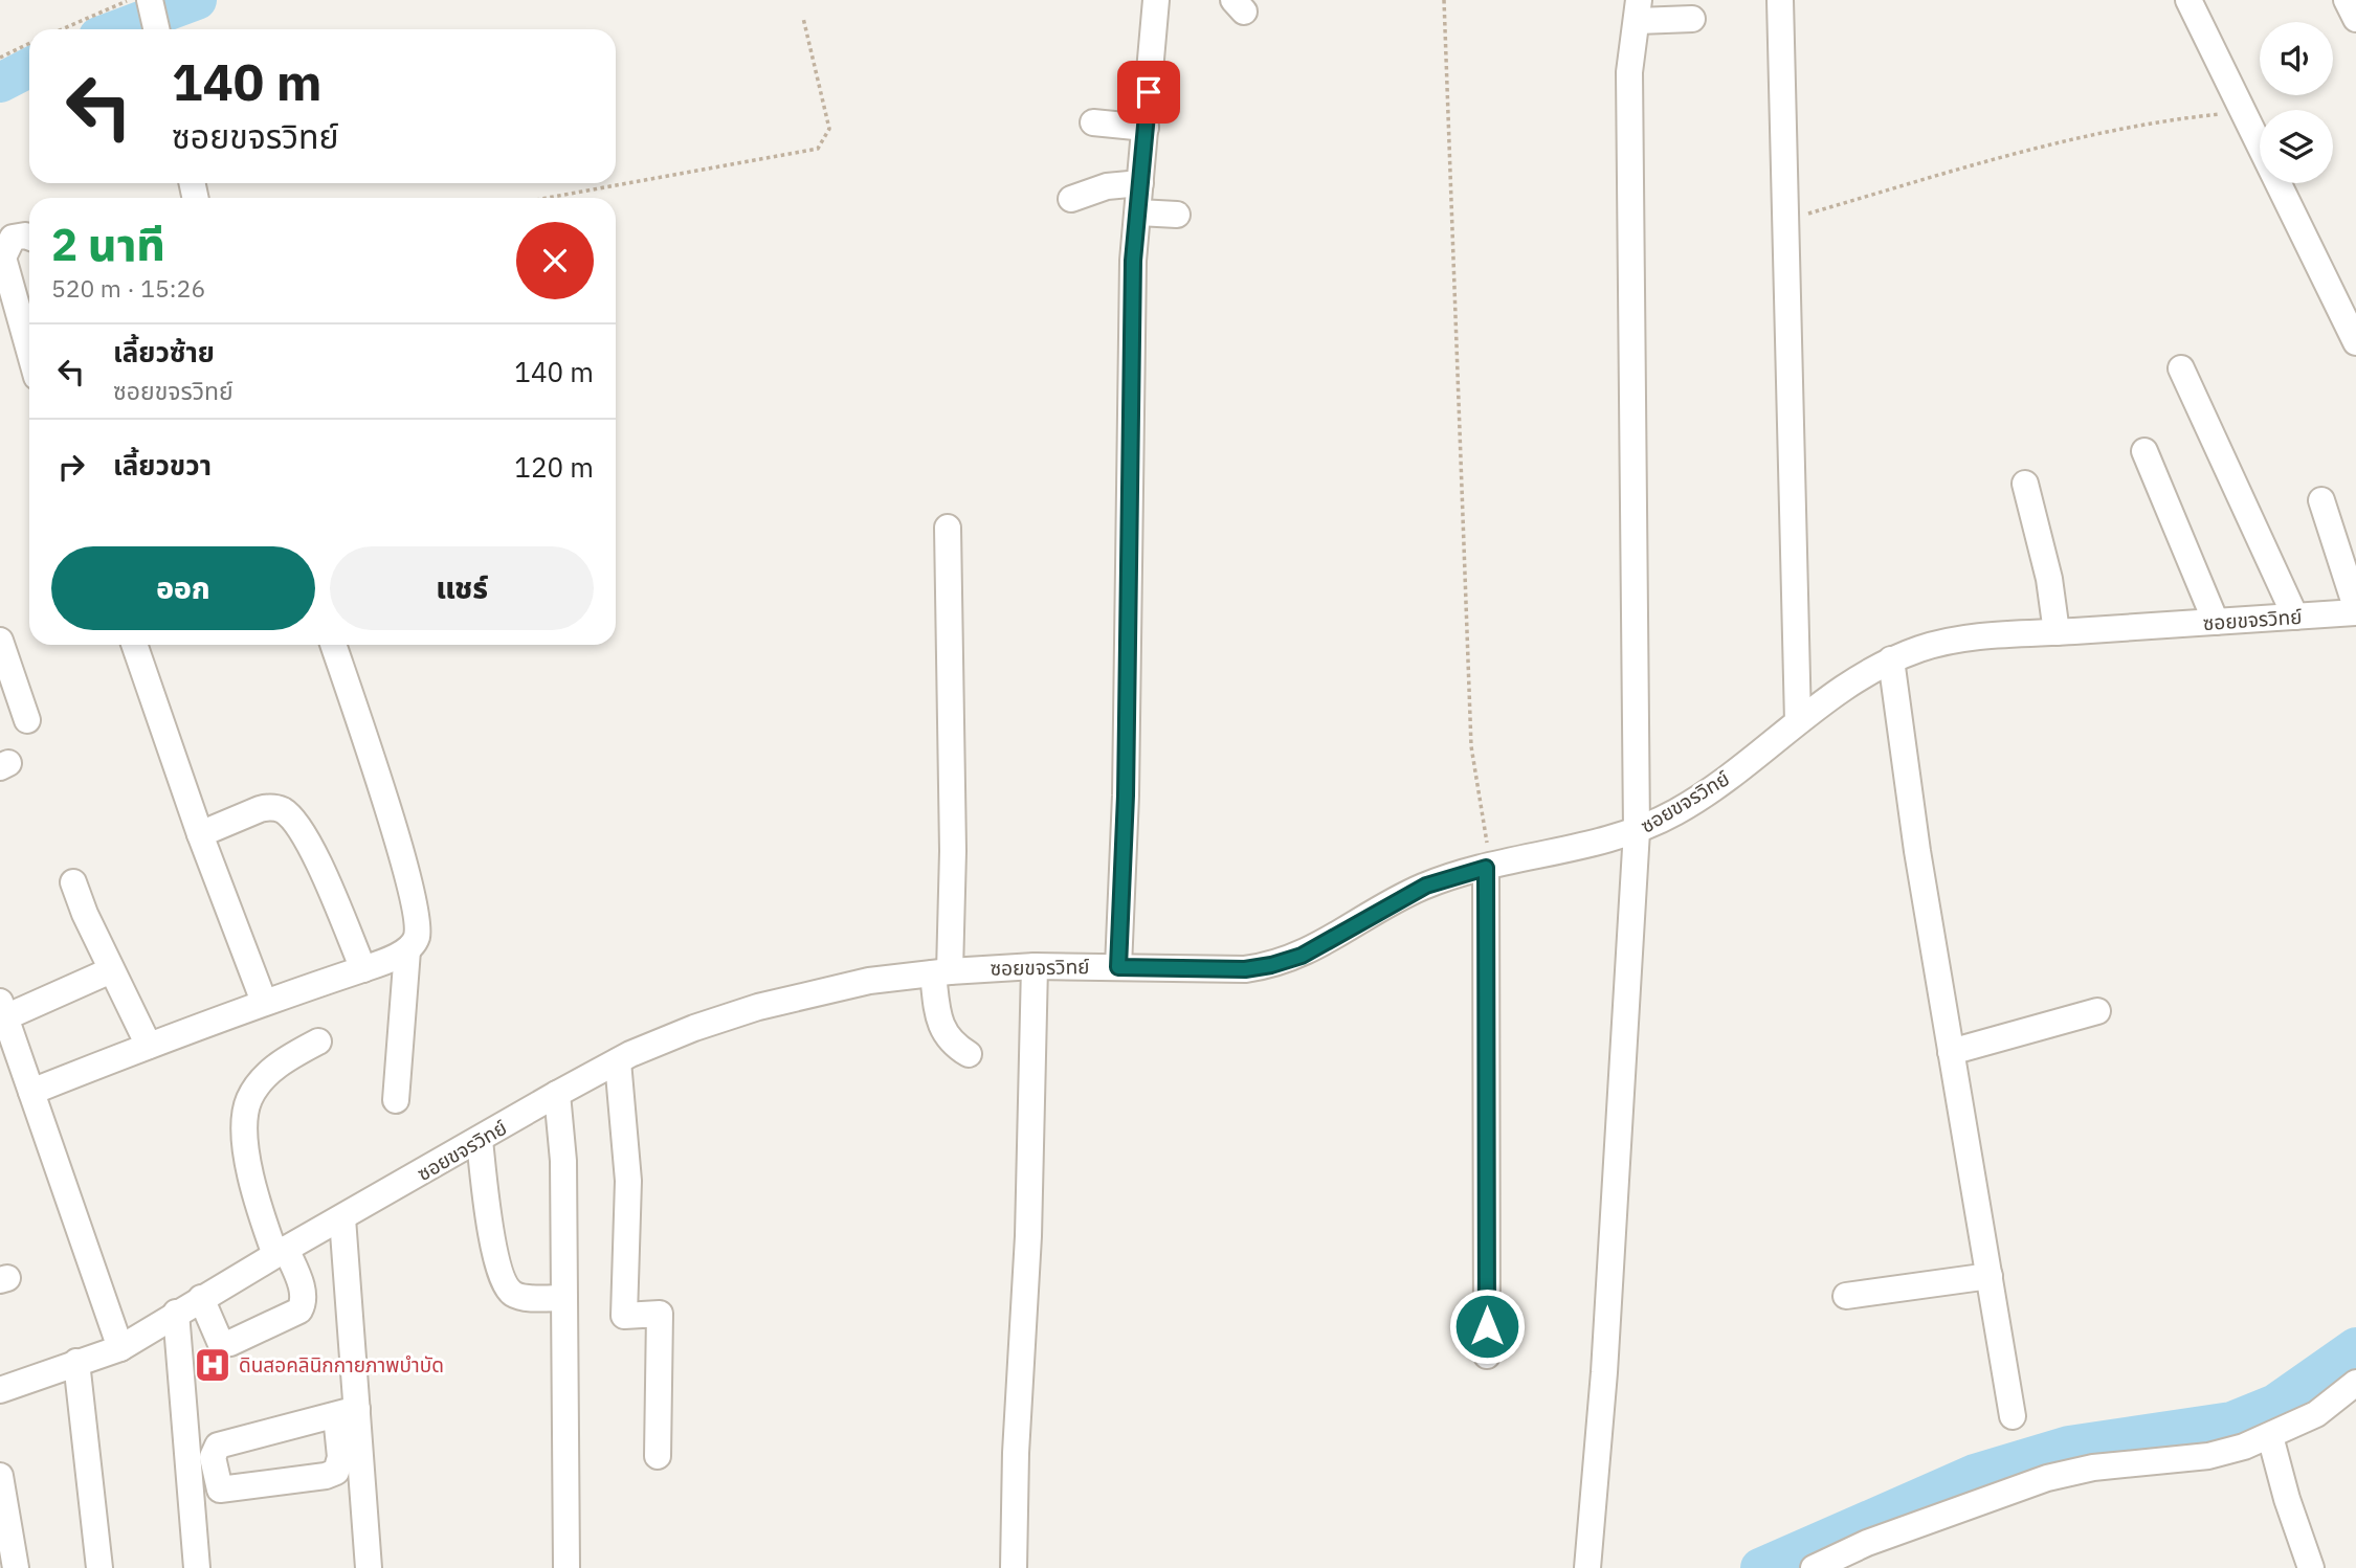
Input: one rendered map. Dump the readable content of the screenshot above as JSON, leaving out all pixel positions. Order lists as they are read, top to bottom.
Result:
{
  "streets": {
    "street": ["ซอยขจรวิทย์"]
  },
  "places": {
    "hospital": ["ดินสอคลินิกกายภาพบำบัด"]
  },
  "page": {
    "turn": ["140 m", "ซอยขจรวิทย์"],
    "heading": ["2 นาที", "520 m · 15:26"],
    "list": [
      {
        "name": "เลี้ยวซ้าย",
        "note": "ซอยขจรวิทย์",
        "value": "140 m"
      },
      {
        "name": "เลี้ยวขวา",
        "value": "120 m"
      }
    ],
    "buttons": ["ออก", "แชร์"]
  }
}
